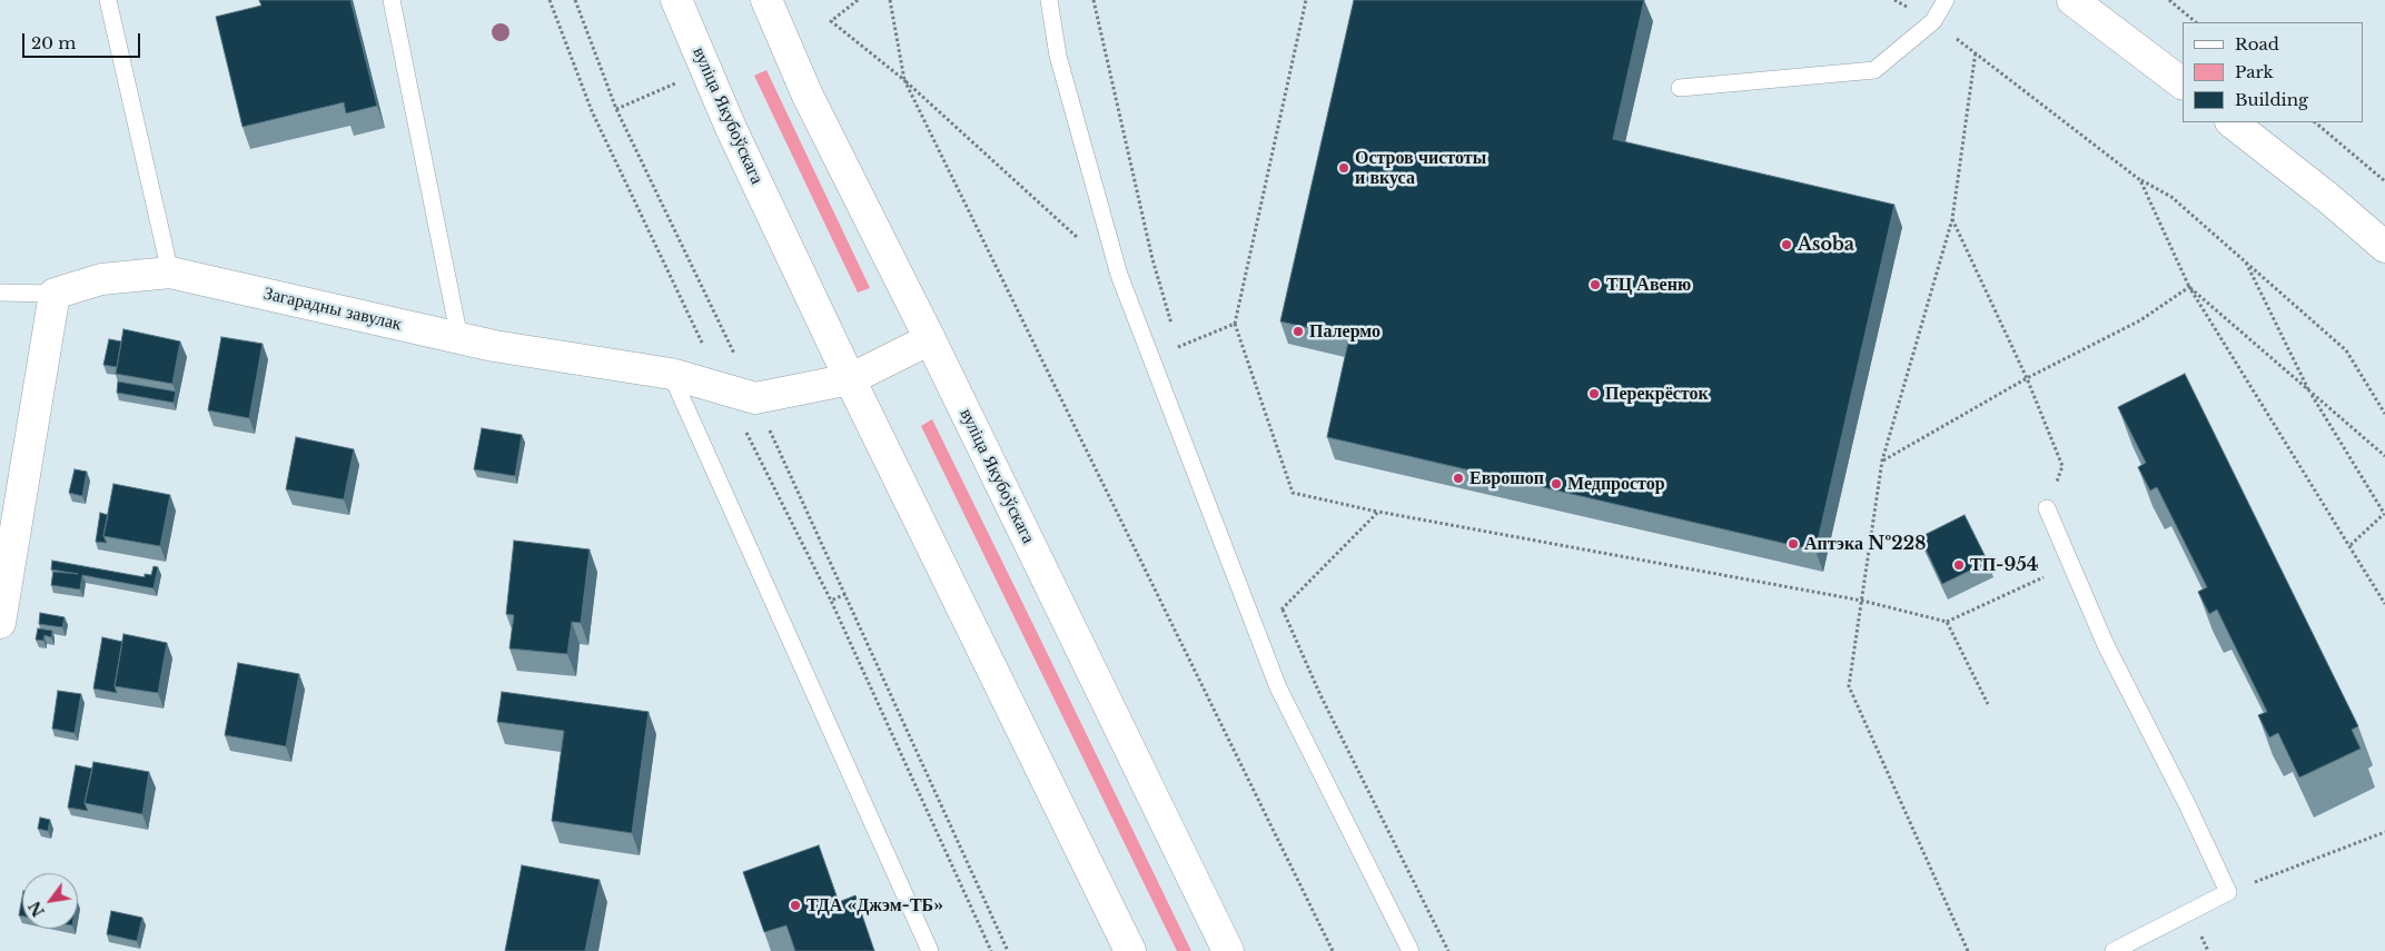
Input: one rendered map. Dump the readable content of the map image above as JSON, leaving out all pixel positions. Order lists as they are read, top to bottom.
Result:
{
  "streets": {
    "main road": ["вуліца Якубоўскага", "Загарадны завулак"]
  },
  "crossings": [
    ["вуліца Якубоўскага", "Загарадны завулак"]
  ],
  "places": [
    "Остров чистоты и вкуса",
    "Asoba",
    "ТЦ Авеню",
    "Палермо",
    "Перекрёсток",
    "Еврошоп",
    "Медпростор",
    "Аптэка №228",
    "ТП-954",
    "ТДА «Джэм-ТБ»"
  ],
  "legend": ["Road", "Park", "Building"],
  "scale_bar": "20 m",
  "north": "bottom left"
}
